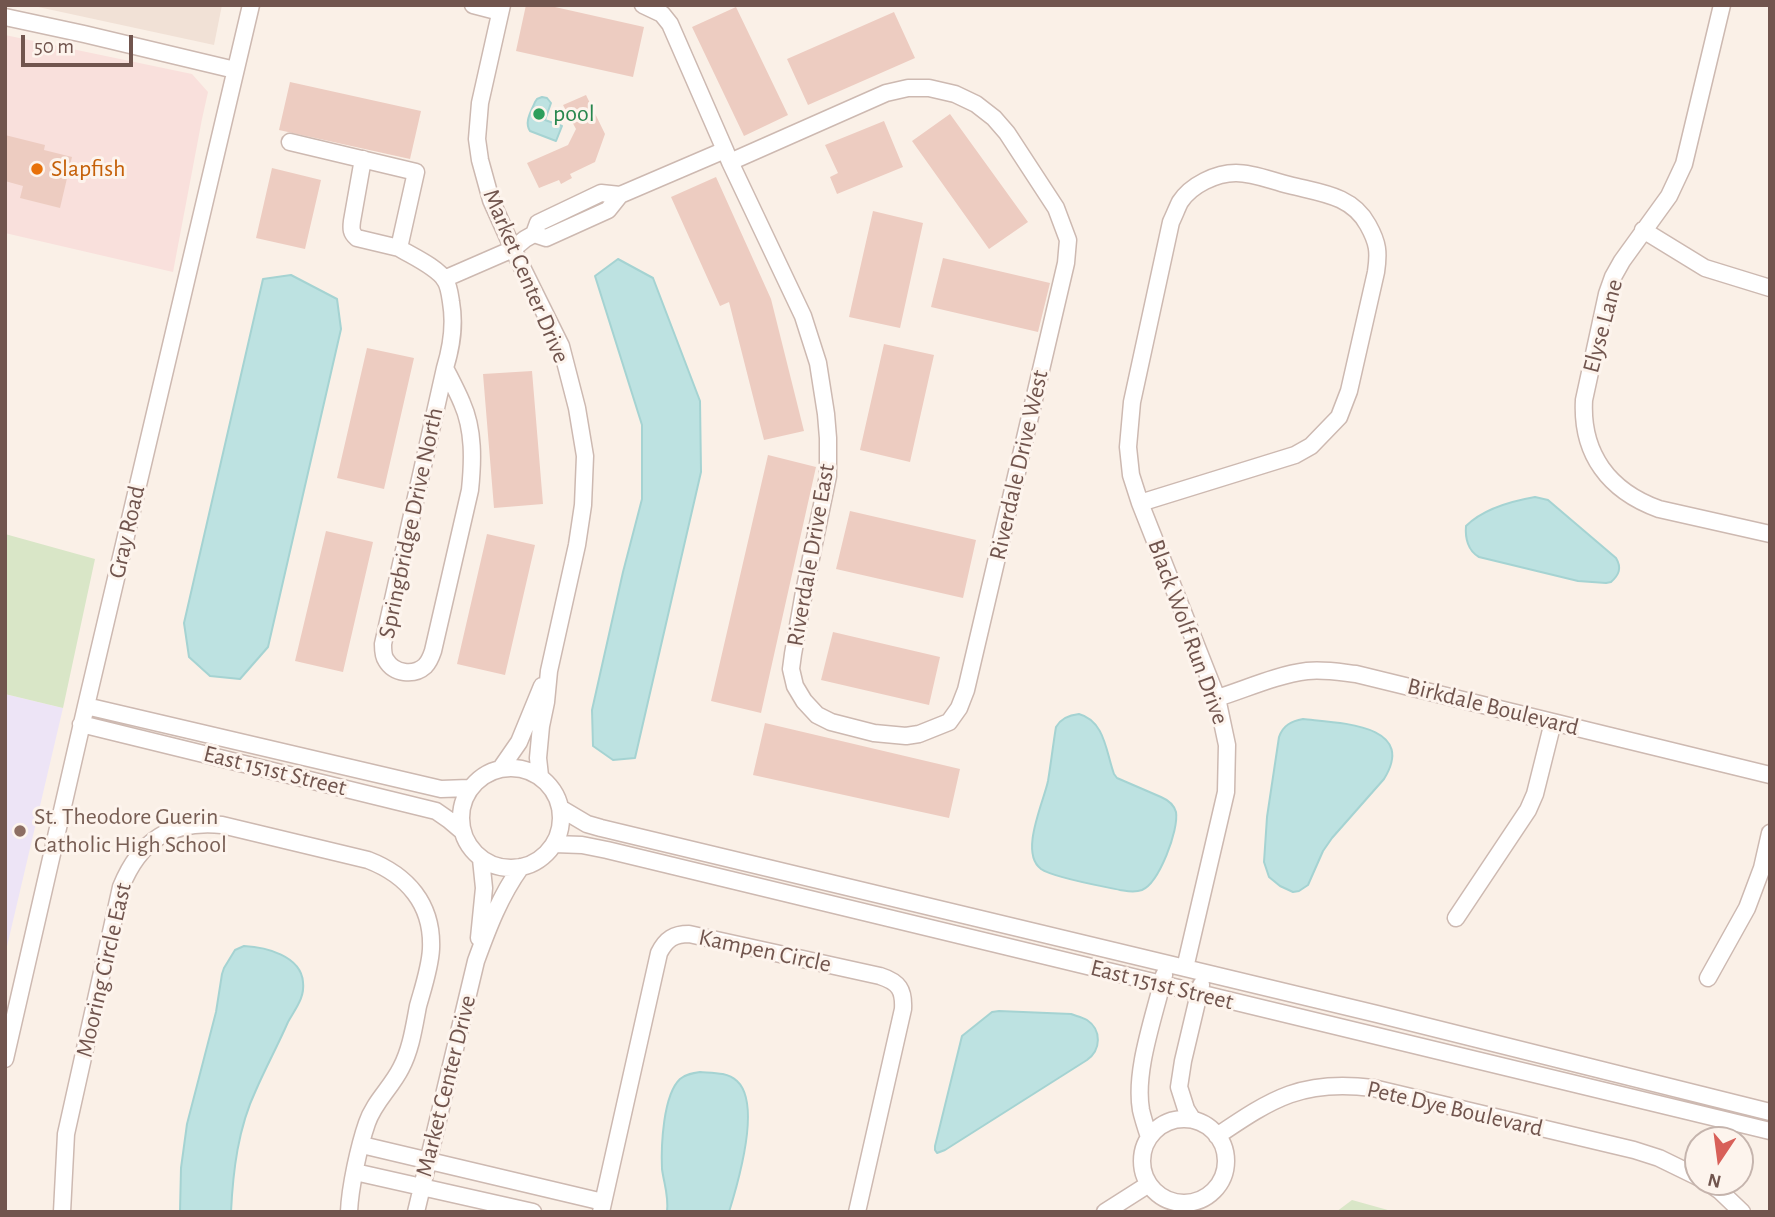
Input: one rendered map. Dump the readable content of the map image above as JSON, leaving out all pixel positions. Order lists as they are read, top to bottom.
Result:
{
  "streets": {
    "street": [
      "Market Center Drive",
      "Elyse Lane",
      "Riverdale Drive West",
      "Springbridge Drive North",
      "Gray Road",
      "Riverdale Drive East",
      "Black Wolf Run Drive",
      "Birkdale Boulevard",
      "East 151st Street",
      "Kampen Circle",
      "Mooring Circle East",
      "Pete Dye Boulevard"
    ]
  },
  "crossings": [
    ["Market Center Drive", "East 151st Street"],
    ["Market Center Drive", "Kampen Circle"],
    ["Riverdale Drive West", "Riverdale Drive East"],
    ["Gray Road", "East 151st Street"],
    ["Black Wolf Run Drive", "Birkdale Boulevard"],
    ["Black Wolf Run Drive", "East 151st Street"],
    ["Kampen Circle", "Mooring Circle East"]
  ],
  "places": ["pool", "Slapfish", "St. Theodore Guerin Catholic High School"],
  "scale_bar": "50 m",
  "north": "bottom"
}
